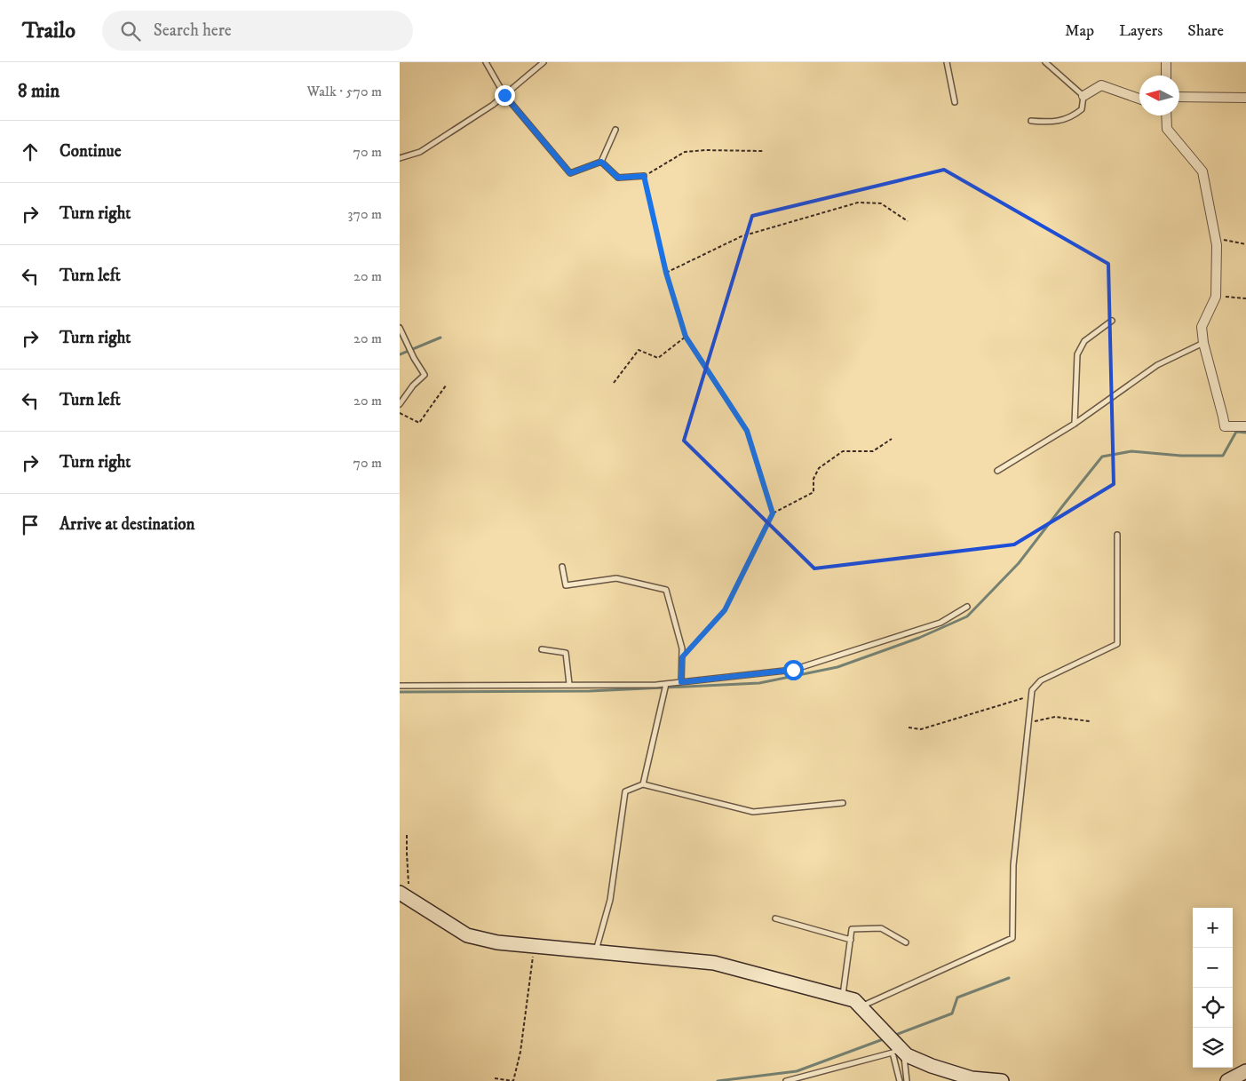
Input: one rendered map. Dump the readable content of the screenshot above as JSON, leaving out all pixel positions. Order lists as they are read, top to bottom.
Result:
{
  "north": "left",
  "page": {
    "header": "Trailo",
    "search": "Search here",
    "nav": ["Map", "Layers", "Share"],
    "heading": ["8 min", "Walk · 570 m"],
    "list": [
      ["Continue", "70 m"],
      ["Turn right", "370 m"],
      ["Turn left", "20 m"],
      ["Turn right", "20 m"],
      ["Turn left", "20 m"],
      ["Turn right", "70 m"],
      "Arrive at destination"
    ],
    "map_buttons": ["+", "−"]
  }
}
